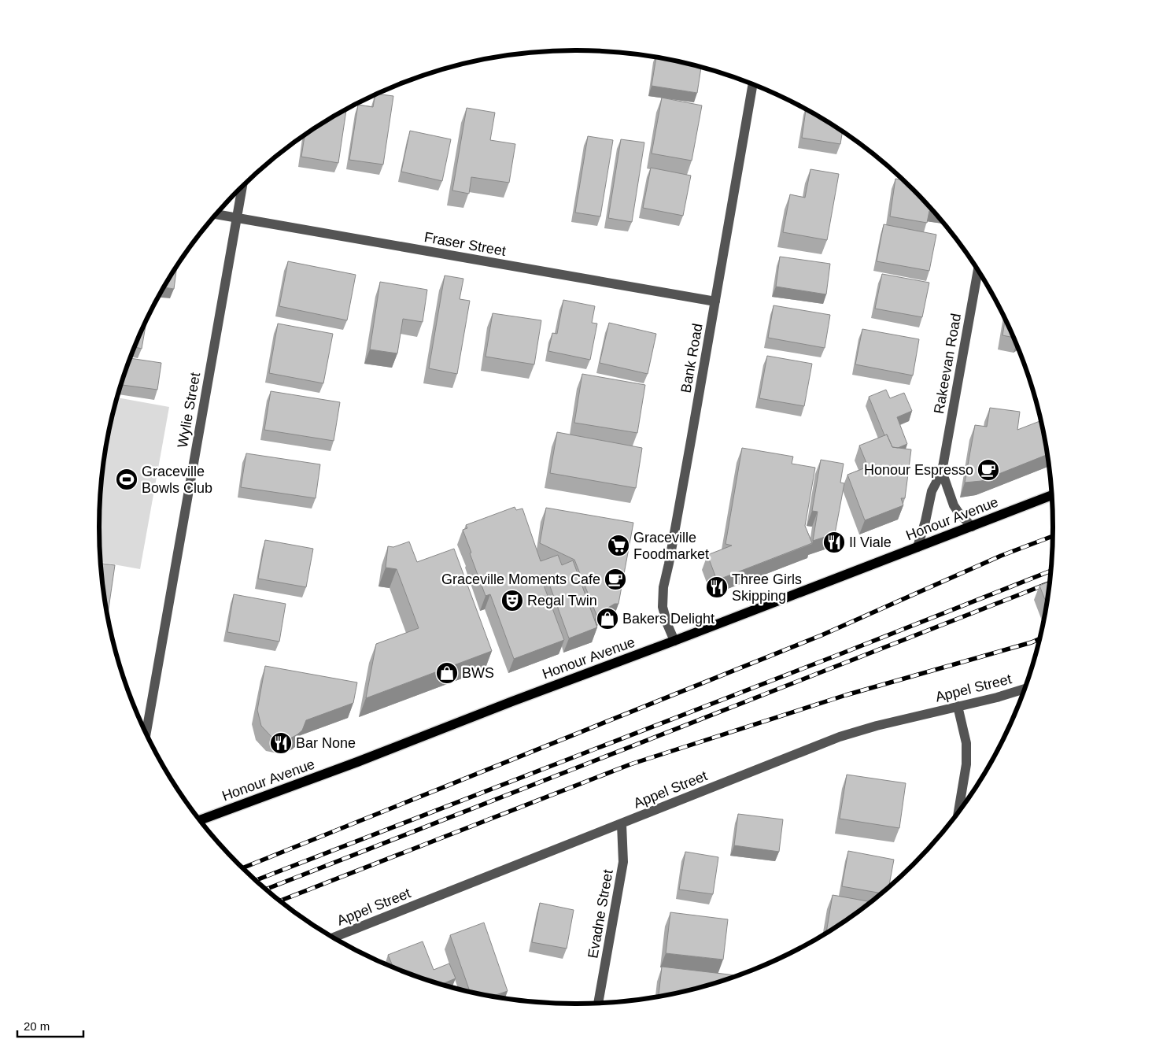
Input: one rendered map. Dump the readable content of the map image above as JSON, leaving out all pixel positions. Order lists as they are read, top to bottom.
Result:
{
  "streets": {
    "main road": ["Honour Avenue"],
    "street": [
      "Fraser Street",
      "Bank Road",
      "Rakeevan Road",
      "Wylie Street",
      "Appel Street",
      "Evadne Street"
    ]
  },
  "crossings": [
    ["Fraser Street", "Bank Road"],
    ["Fraser Street", "Wylie Street"],
    ["Bank Road", "Honour Avenue"],
    ["Rakeevan Road", "Honour Avenue"],
    ["Appel Street", "Evadne Street"]
  ],
  "places": {
    "cafe": ["Honour Espresso", "Graceville Moments Cafe"],
    "sports": ["Graceville Bowls Club"],
    "restaurant": ["Il Viale", "Three Girls Skipping", "Bar None"],
    "supermarket": ["Graceville Foodmarket"],
    "theatre": ["Regal Twin"],
    "shop": ["Bakers Delight", "BWS"]
  },
  "scale_bar": "20 m"
}
